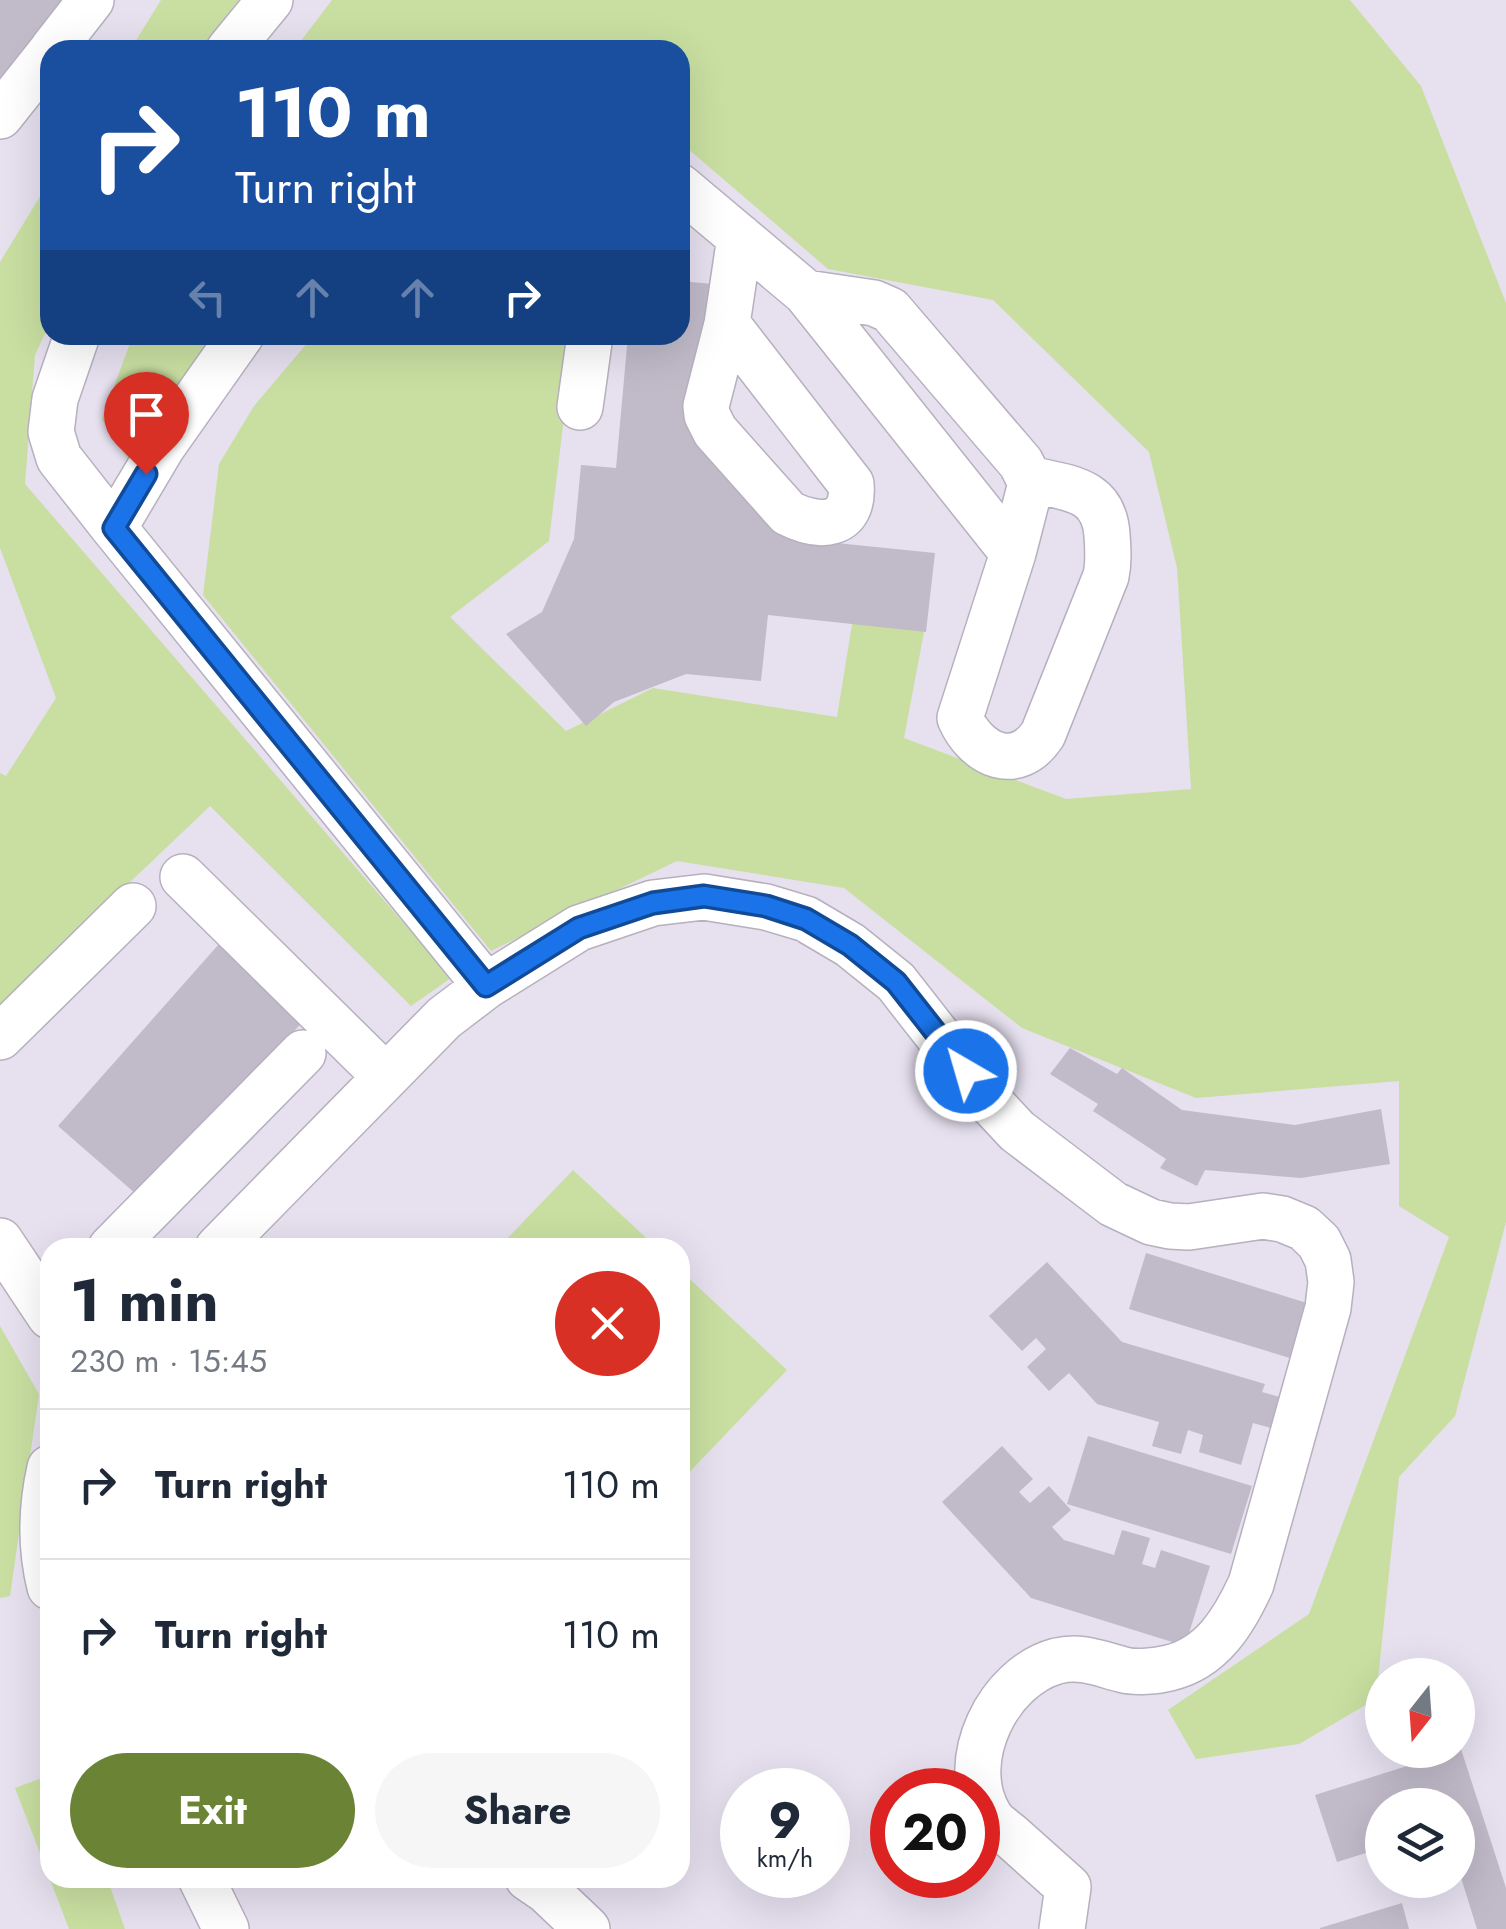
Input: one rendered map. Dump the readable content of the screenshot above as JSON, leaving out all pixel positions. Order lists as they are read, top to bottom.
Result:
{
  "north": "bottom",
  "page": {
    "turn": ["110 m", "Turn right"],
    "heading": ["1 min", "230 m · 15:45"],
    "list": [
      {
        "name": "Turn right",
        "value": "110 m"
      },
      {
        "name": "Turn right",
        "value": "110 m"
      }
    ],
    "buttons": ["Exit", "Share"],
    "speed": "9 km/h",
    "limit": "20"
  }
}
